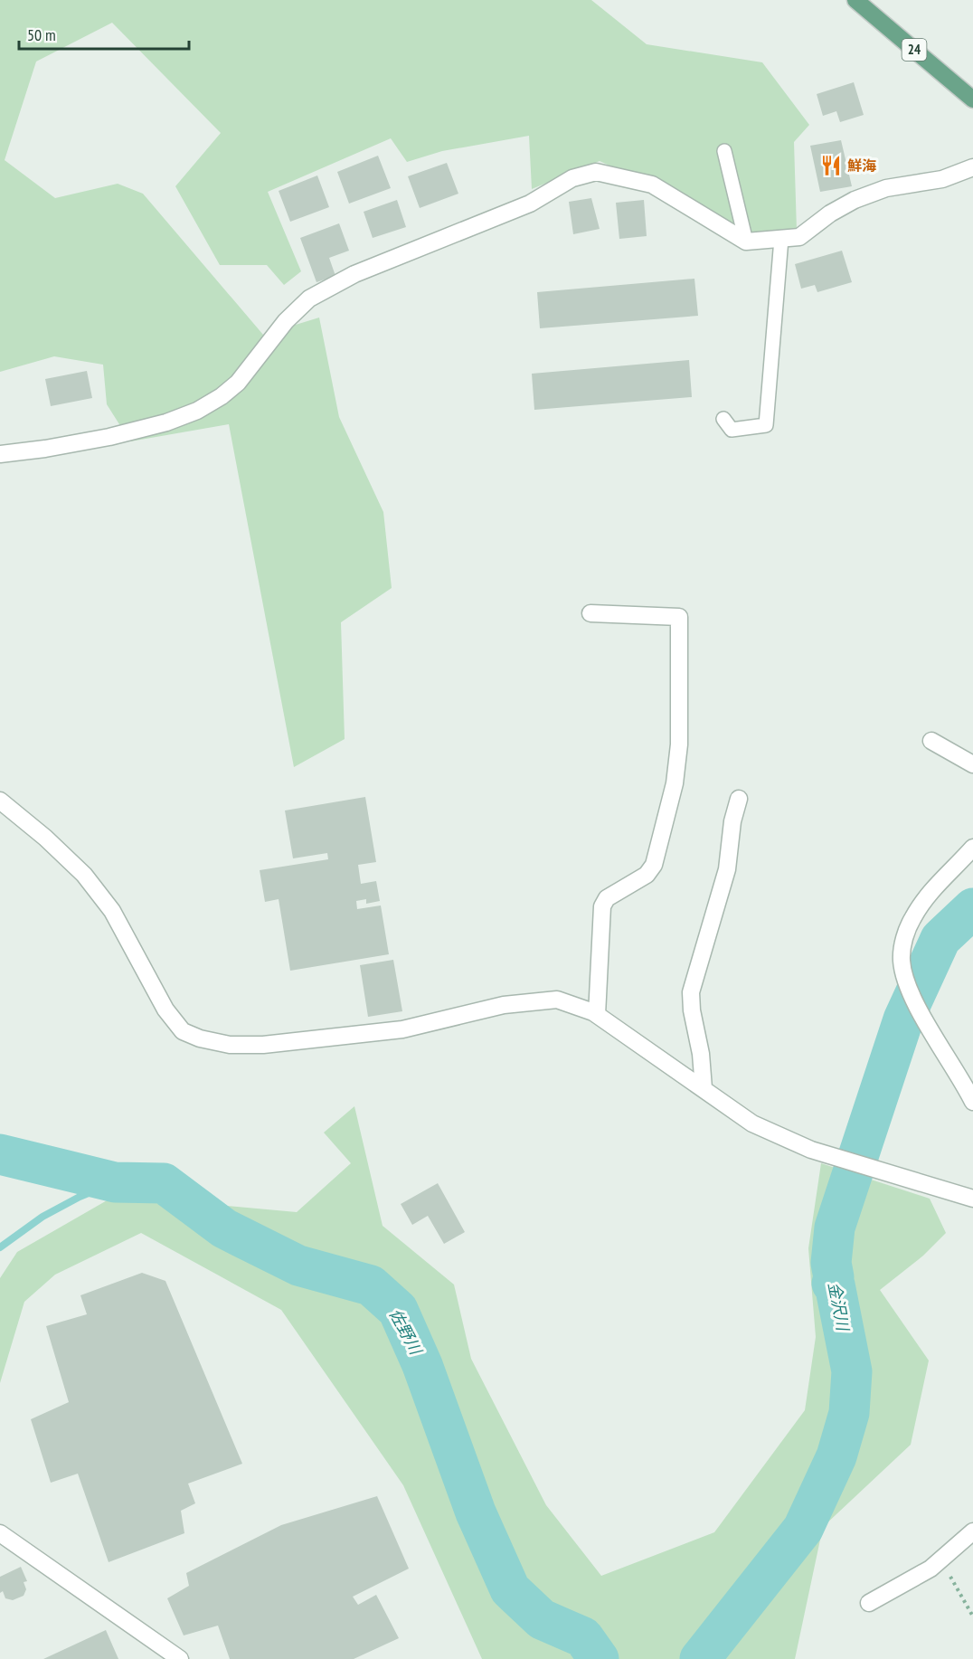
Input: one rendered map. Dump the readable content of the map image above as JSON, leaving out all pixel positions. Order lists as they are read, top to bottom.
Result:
{
  "streets": {
    "main road": ["24"]
  },
  "water": ["金沢川", "佐野川"],
  "places": {
    "restaurant": ["鮮海"]
  },
  "scale_bar": "50 m"
}
